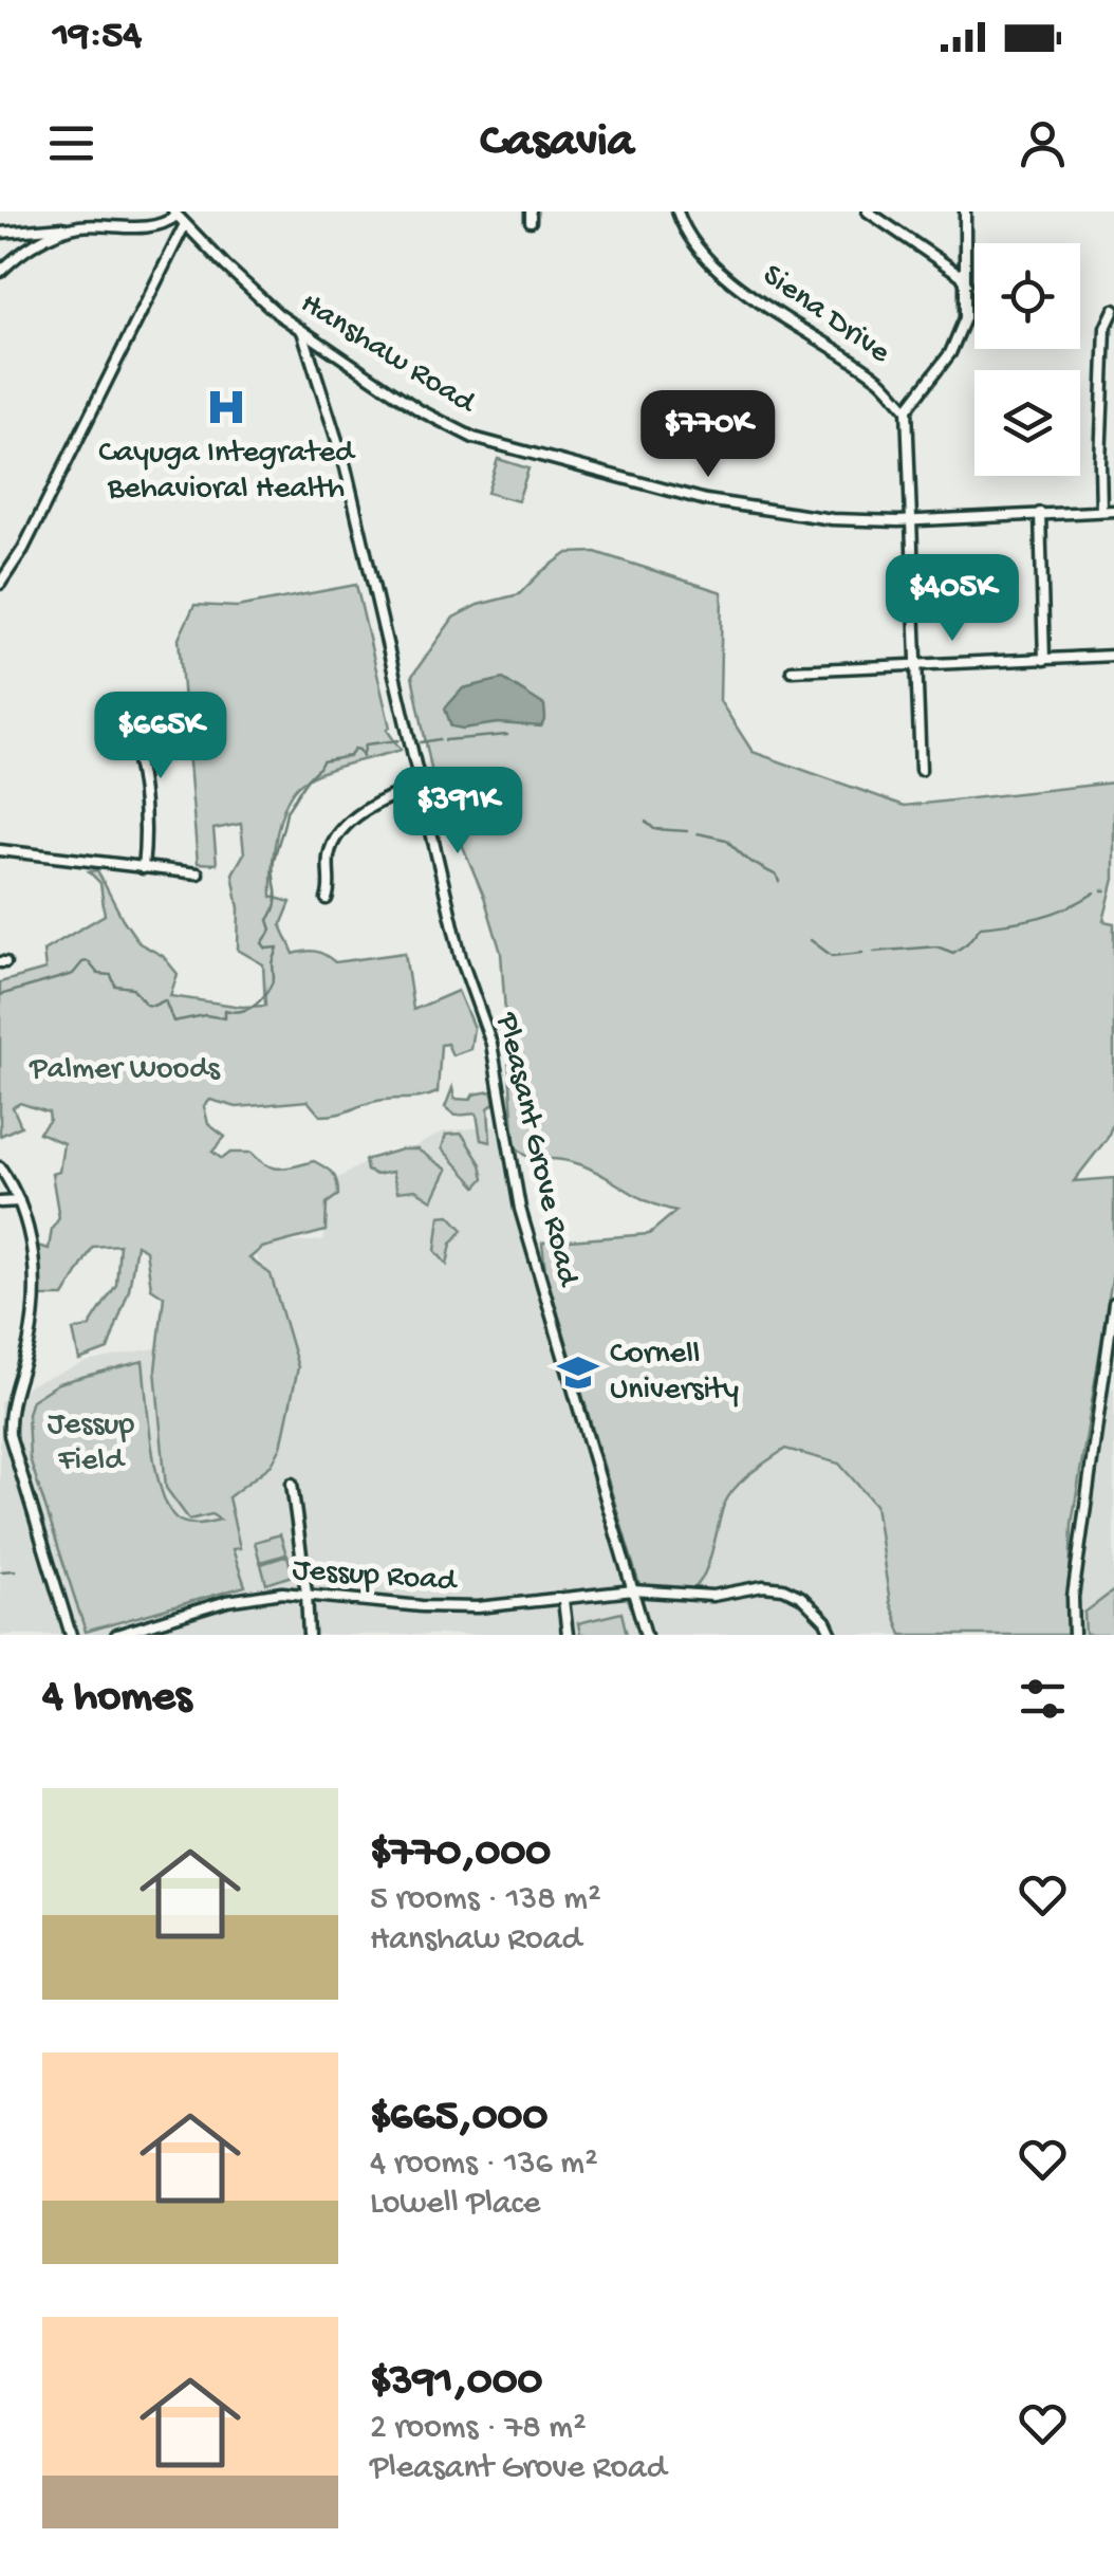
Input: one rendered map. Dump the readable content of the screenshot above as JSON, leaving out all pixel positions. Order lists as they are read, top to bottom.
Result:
{
  "streets": {
    "street": [
      "Siena Drive",
      "Hanshaw Road",
      "Pleasant Grove Road",
      "Jessup Road"
    ]
  },
  "crossings": [
    ["Hanshaw Road", "Pleasant Grove Road"],
    ["Pleasant Grove Road", "Jessup Road"]
  ],
  "parks": ["Palmer Woods", "Jessup Field"],
  "places": {
    "hospital": ["Cayuga Integrated Behavioral Health"],
    "school or university": ["Cornell University"]
  },
  "page": {
    "status": "19:54",
    "header": "Casavia",
    "price": [
      "$770K",
      "$405K",
      "$665K",
      "$391K"
    ],
    "heading": "4 homes",
    "list": [
      {
        "name": "$770,000",
        "note": "5 rooms · 138 m² · Hanshaw Road"
      },
      {
        "name": "$665,000",
        "note": "4 rooms · 136 m² · Lowell Place"
      },
      {
        "name": "$391,000",
        "note": "2 rooms · 78 m² · Pleasant Grove Road"
      }
    ]
  }
}
